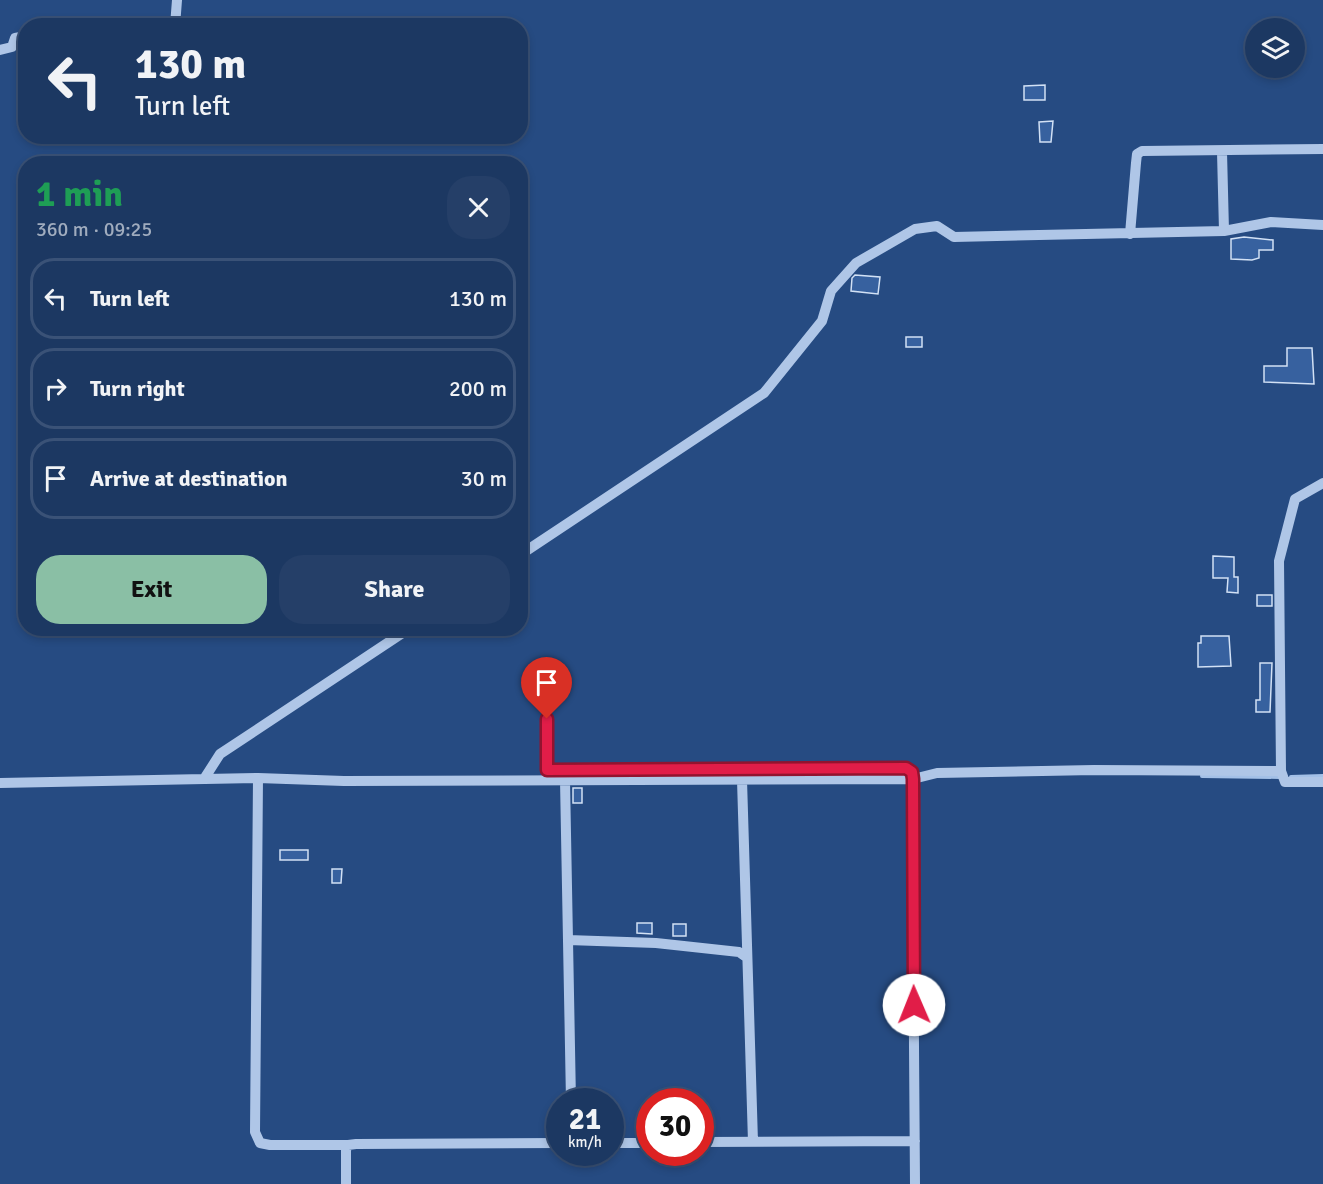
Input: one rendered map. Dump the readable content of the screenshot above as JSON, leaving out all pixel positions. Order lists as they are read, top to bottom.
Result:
{
  "page": {
    "turn": ["130 m", "Turn left"],
    "heading": ["1 min", "360 m · 09:25"],
    "list": [
      {
        "name": "Turn left",
        "value": "130 m"
      },
      {
        "name": "Turn right",
        "value": "200 m"
      },
      {
        "name": "Arrive at destination",
        "value": "30 m"
      }
    ],
    "buttons": ["Exit", "Share"],
    "speed": "21 km/h",
    "limit": "30"
  }
}
